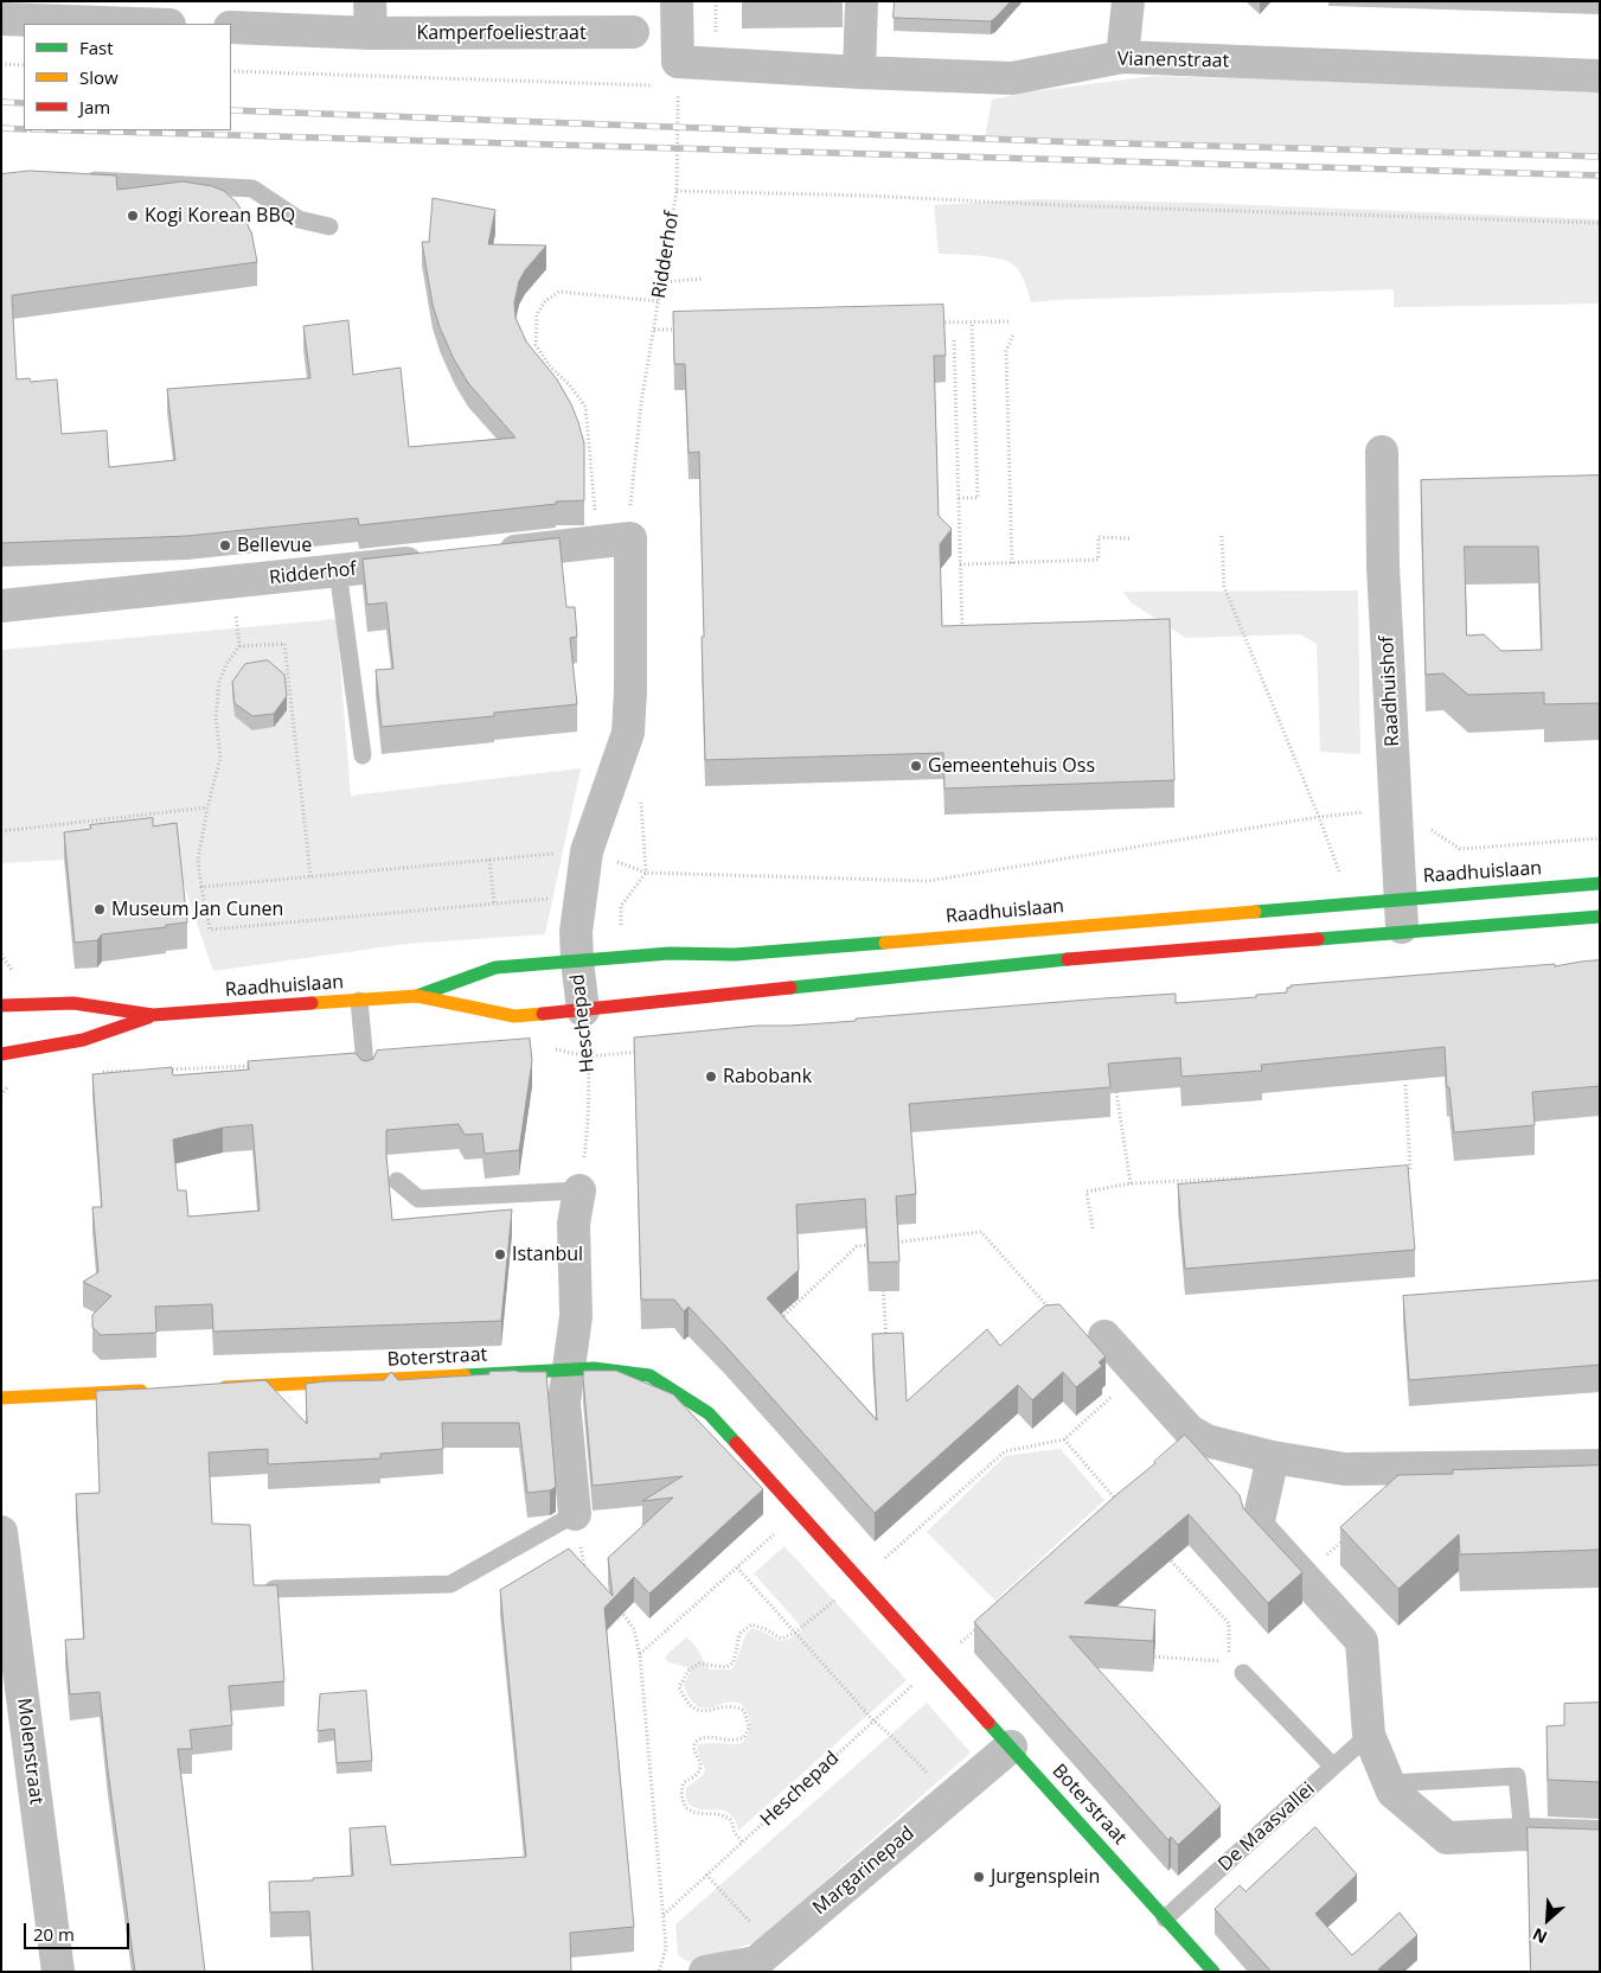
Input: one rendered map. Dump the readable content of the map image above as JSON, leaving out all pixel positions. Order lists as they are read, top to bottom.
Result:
{
  "streets": {
    "street": [
      "Kamperfoeliestraat",
      "Vianenstraat",
      "Ridderhof",
      "Raadhuishof",
      "Raadhuislaan",
      "Heschepad",
      "Boterstraat",
      "Molenstraat",
      "Margarinepad"
    ],
    "lane": ["De Maasvallei"]
  },
  "crossings": [
    ["Vianenstraat", "Ridderhof"],
    ["Ridderhof", "Heschepad"],
    ["Raadhuishof", "Raadhuislaan"],
    ["Raadhuislaan", "Heschepad"],
    ["Heschepad", "Boterstraat"],
    ["Boterstraat", "De Maasvallei"],
    ["Boterstraat", "Margarinepad"]
  ],
  "places": [
    "Kogi Korean BBQ",
    "Bellevue",
    "Gemeentehuis Oss",
    "Museum Jan Cunen",
    "Rabobank",
    "Istanbul",
    "Jurgensplein"
  ],
  "legend": ["Fast", "Slow", "Jam"],
  "scale_bar": "20 m",
  "north": "bottom left"
}
